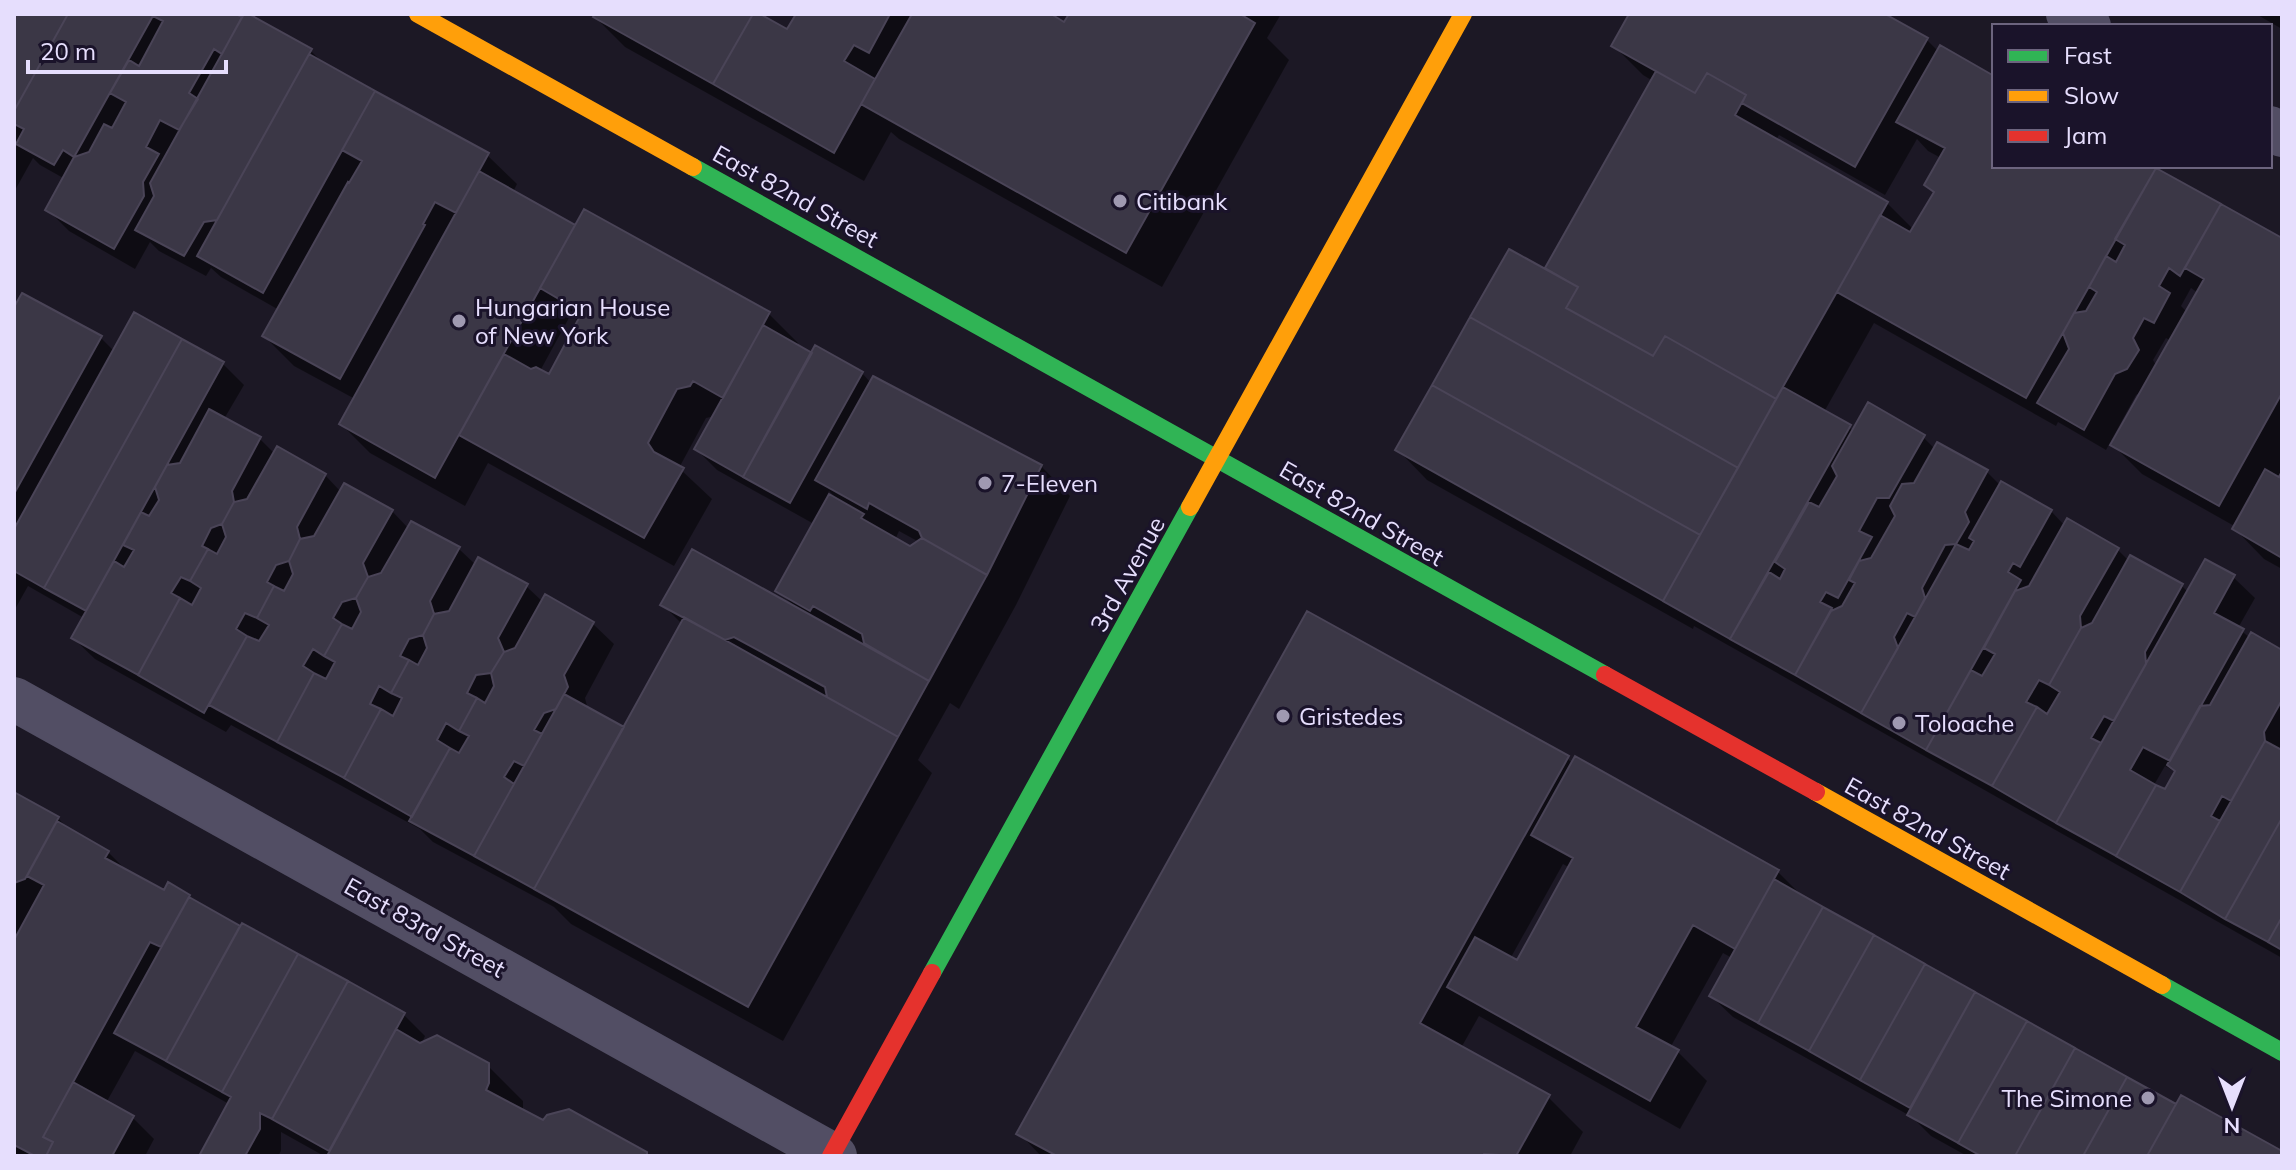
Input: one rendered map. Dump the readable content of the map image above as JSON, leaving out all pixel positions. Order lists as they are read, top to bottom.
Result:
{
  "streets": {
    "street": ["East 82nd Street", "3rd Avenue", "East 83rd Street"]
  },
  "crossings": [
    ["East 82nd Street", "3rd Avenue"],
    ["3rd Avenue", "East 83rd Street"]
  ],
  "places": [
    "Citibank",
    "Hungarian House of New York",
    "7-Eleven",
    "Gristedes",
    "Toloache",
    "The Simone"
  ],
  "legend": ["Fast", "Slow", "Jam"],
  "scale_bar": "20 m",
  "north": "bottom"
}
